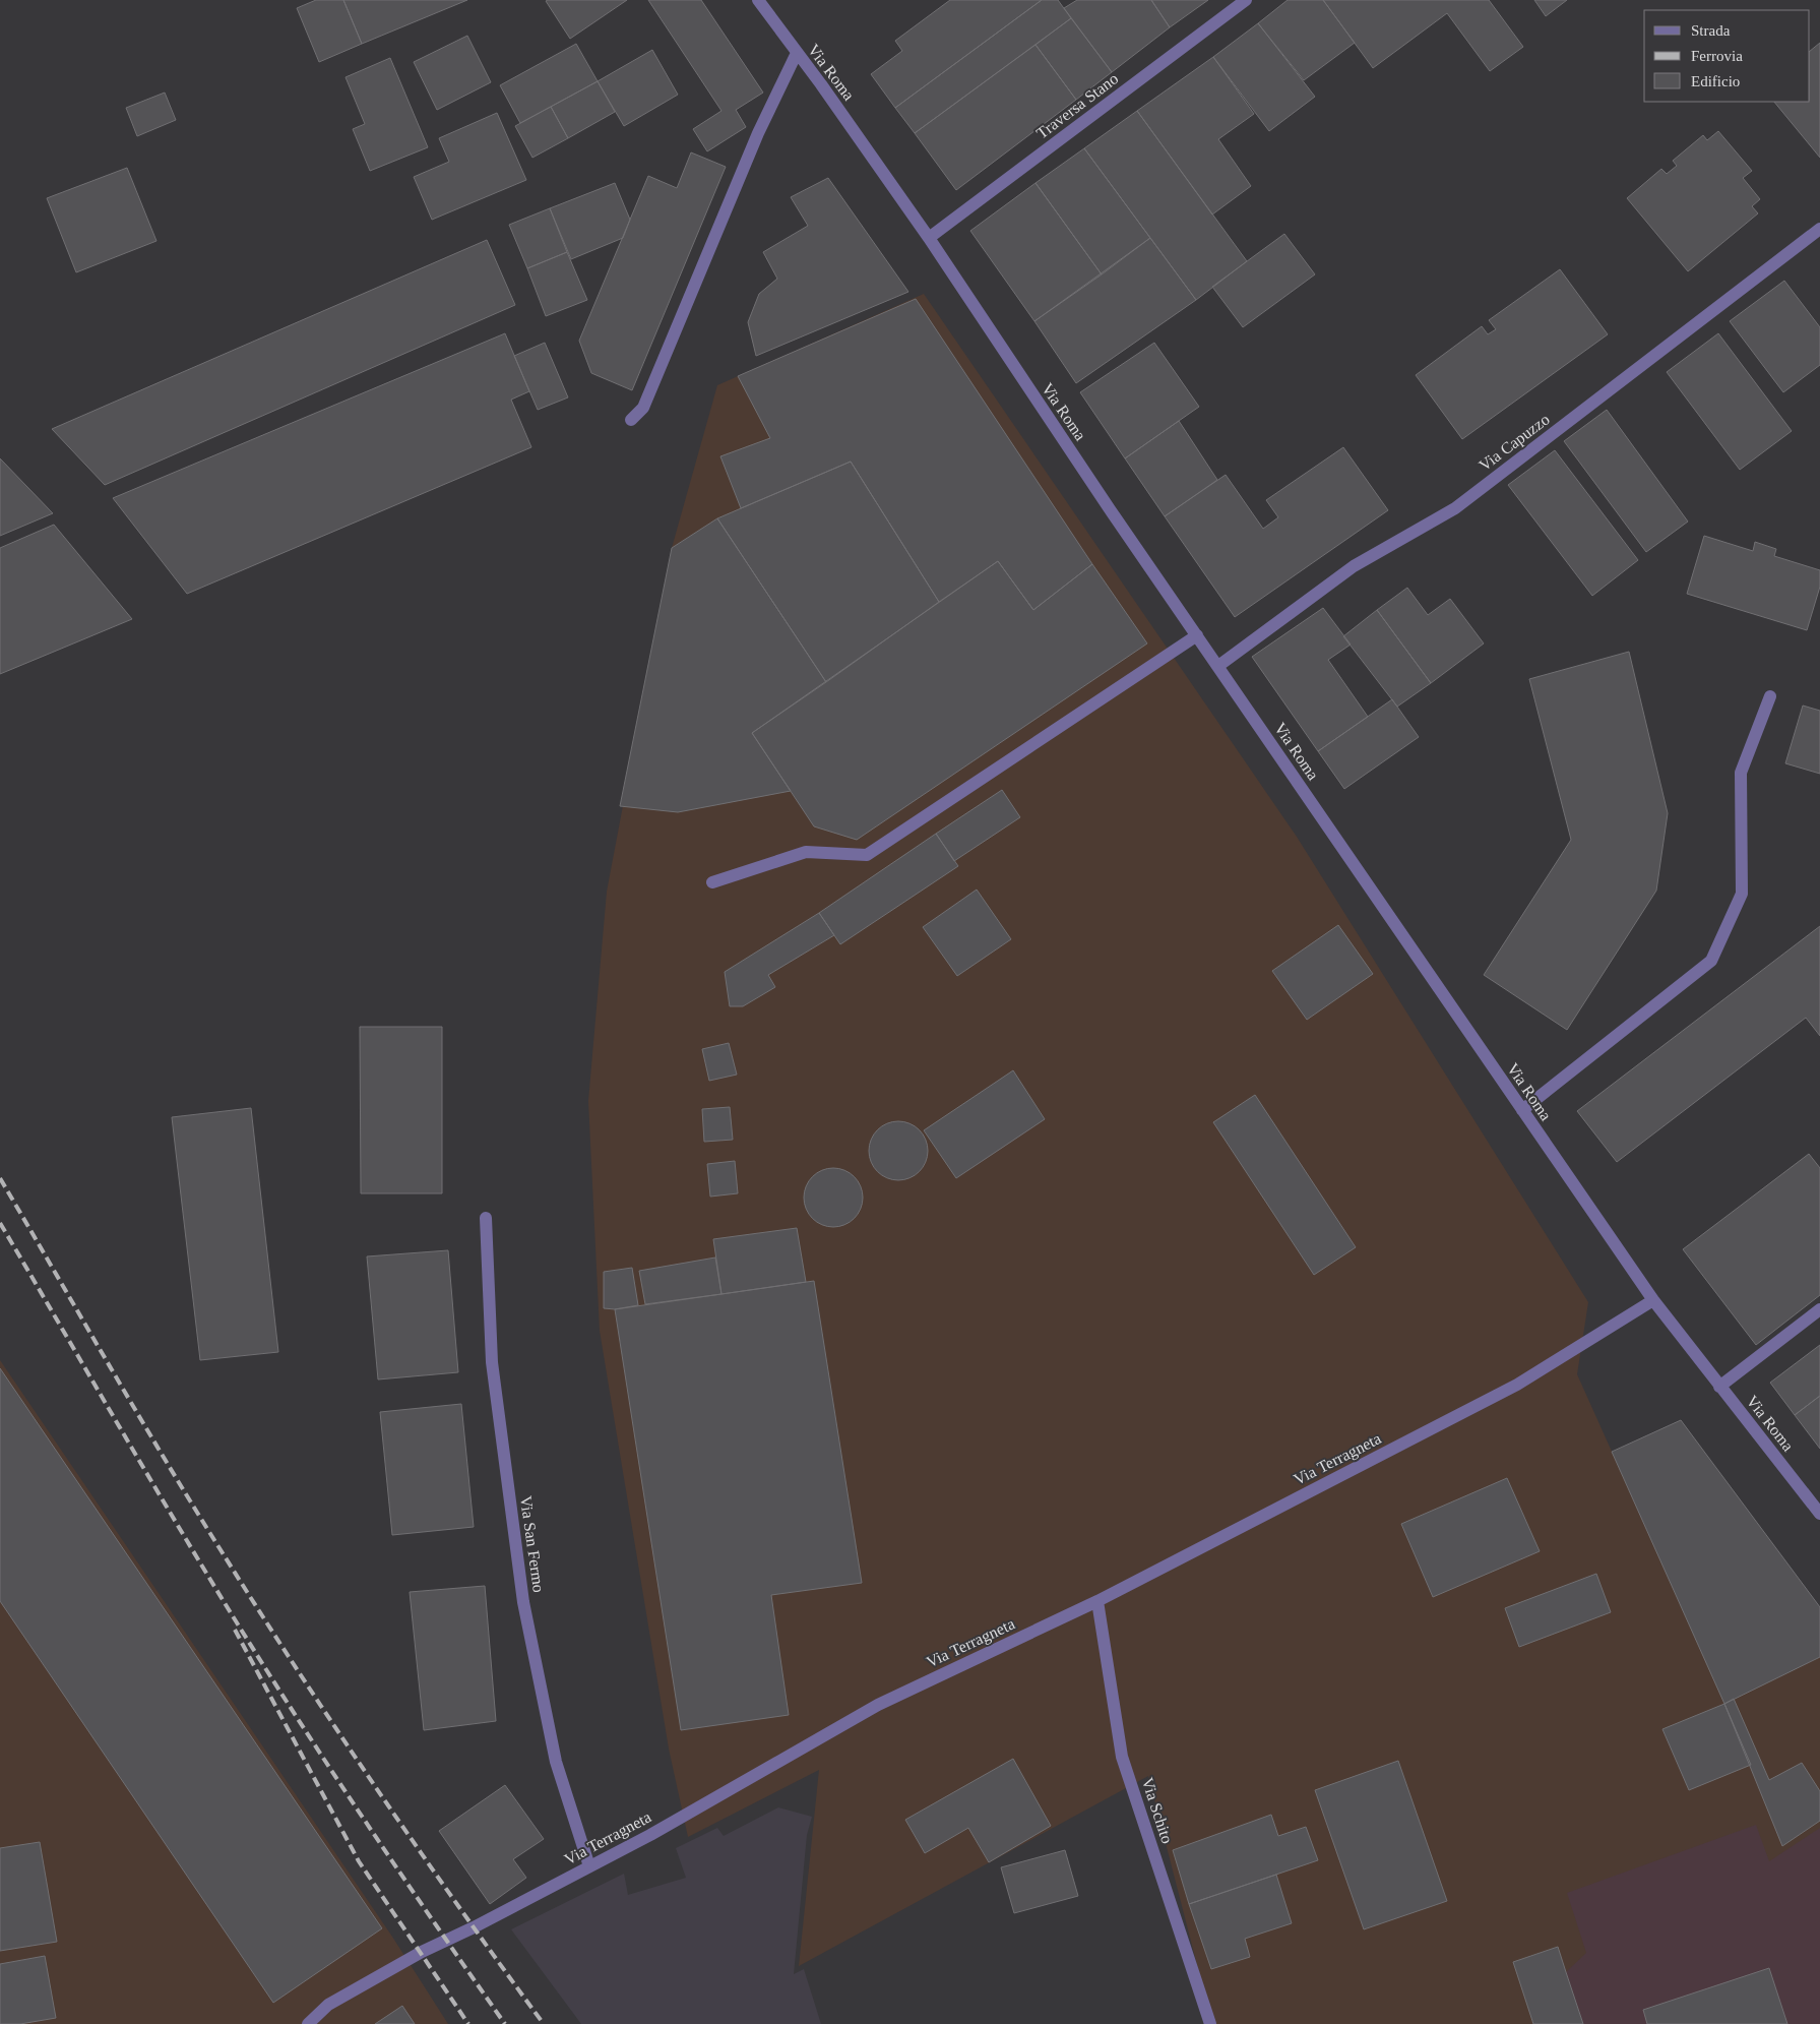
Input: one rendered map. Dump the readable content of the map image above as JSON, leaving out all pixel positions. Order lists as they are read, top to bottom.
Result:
{
  "streets": {
    "street": [
      "Via Roma",
      "Traversa Stano",
      "Via Capuzzo",
      "Via Terragneta",
      "Via San Fermo",
      "Via Schito"
    ]
  },
  "crossings": [
    ["Via Roma", "Traversa Stano"],
    ["Via Roma", "Via Capuzzo"],
    ["Via Roma", "Via Terragneta"],
    ["Via Terragneta", "Via San Fermo"],
    ["Via Terragneta", "Via Schito"]
  ],
  "legend": ["Strada", "Ferrovia", "Edificio"]
}
